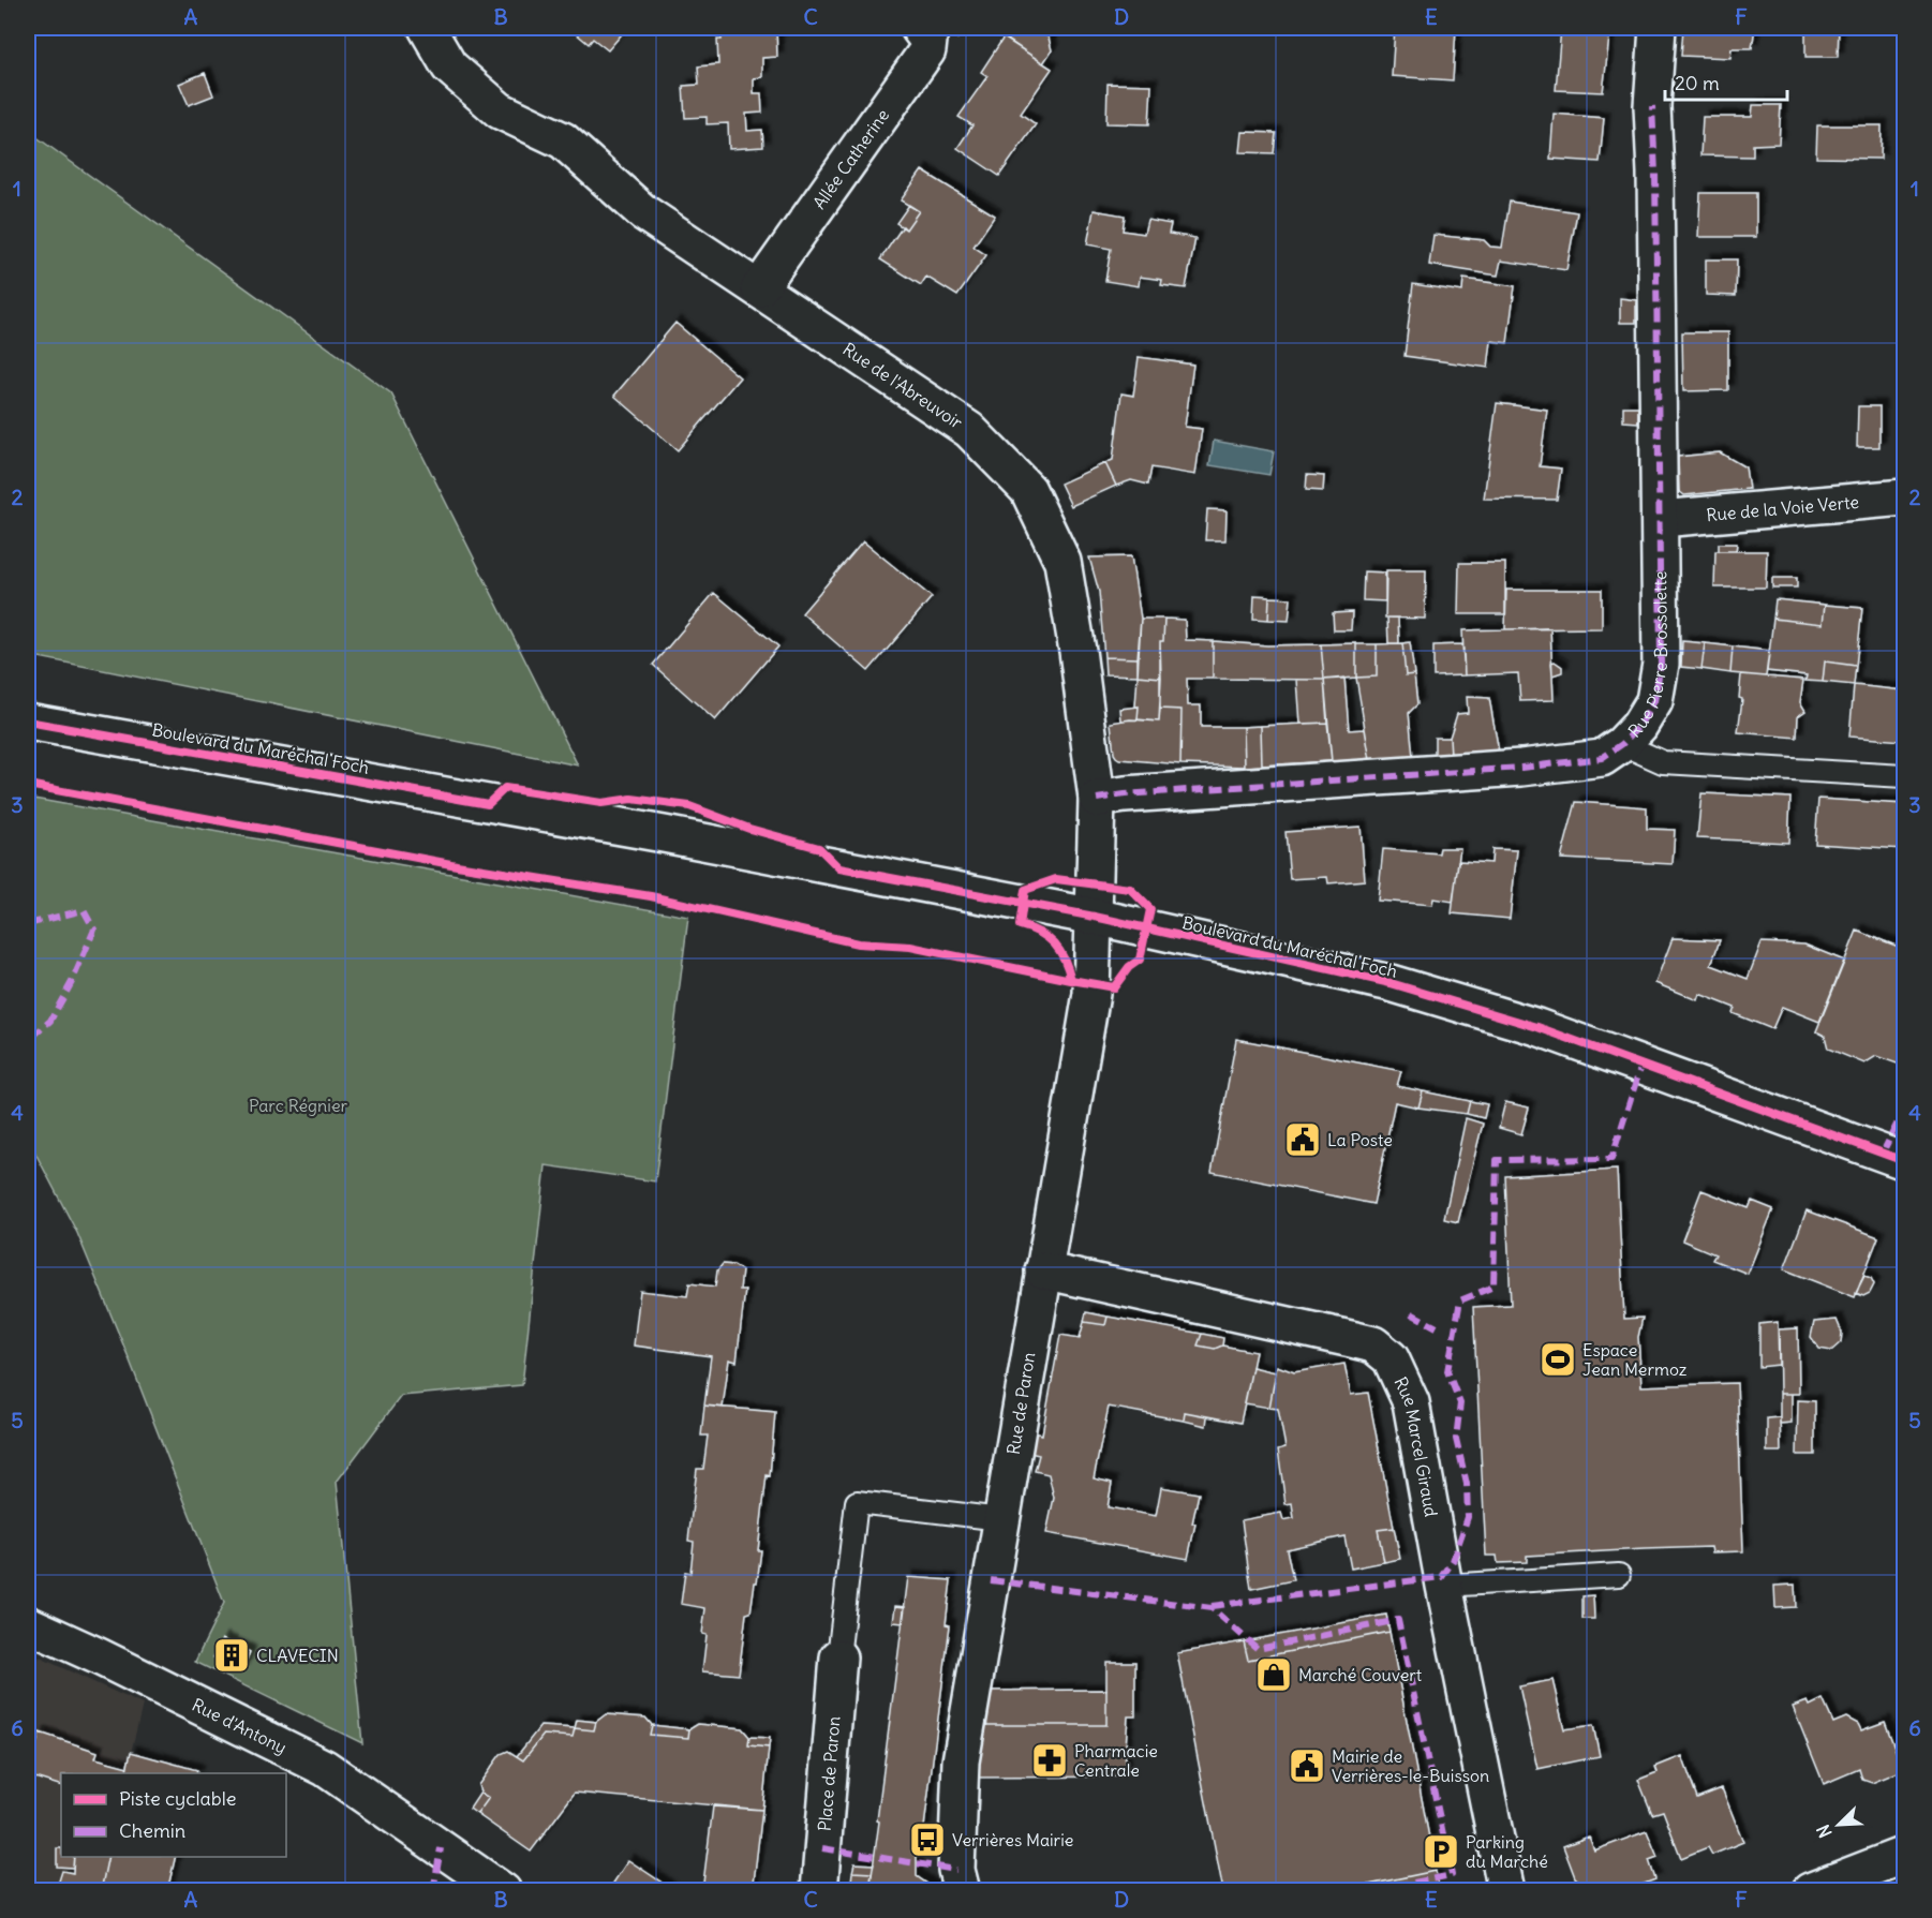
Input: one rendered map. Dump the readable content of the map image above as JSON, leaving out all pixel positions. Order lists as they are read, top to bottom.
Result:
{
  "streets": {
    "street": [
      "Allée Catherine",
      "Rue de l'Abreuvoir",
      "Rue de la Voie Verte",
      "Rue Pierre Brossolette",
      "Boulevard du Maréchal Foch",
      "Rue de Paron",
      "Rue Marcel Giraud",
      "Rue d'Antony",
      "Place de Paron"
    ]
  },
  "crossings": [
    ["Allée Catherine", "Rue de l'Abreuvoir"],
    ["Rue de l'Abreuvoir", "Rue Pierre Brossolette"],
    ["Rue de l'Abreuvoir", "Boulevard du Maréchal Foch"],
    ["Rue de l'Abreuvoir", "Rue de Paron"],
    ["Rue de la Voie Verte", "Rue Pierre Brossolette"],
    ["Boulevard du Maréchal Foch", "Rue de Paron"],
    ["Rue de Paron", "Rue Marcel Giraud"]
  ],
  "parks": ["Parc Régnier"],
  "places": {
    "public building": ["La Poste", "Mairie de Verrières-le-Buisson"],
    "sports": ["Espace Jean Mermoz"],
    "building": ["CLAVECIN"],
    "shop": ["Marché Couvert"],
    "pharmacy": ["Pharmacie Centrale"],
    "bus stop": ["Verrières Mairie"],
    "parking": ["Parking du Marché"]
  },
  "legend": ["Piste cyclable", "Chemin"],
  "scale_bar": "20 m",
  "north": "bottom left",
  "grid": {
    "columns": [
      "A",
      "B",
      "C",
      "D",
      "E",
      "F"
    ],
    "rows": [
      "1",
      "2",
      "3",
      "4",
      "5",
      "6"
    ]
  }
}
